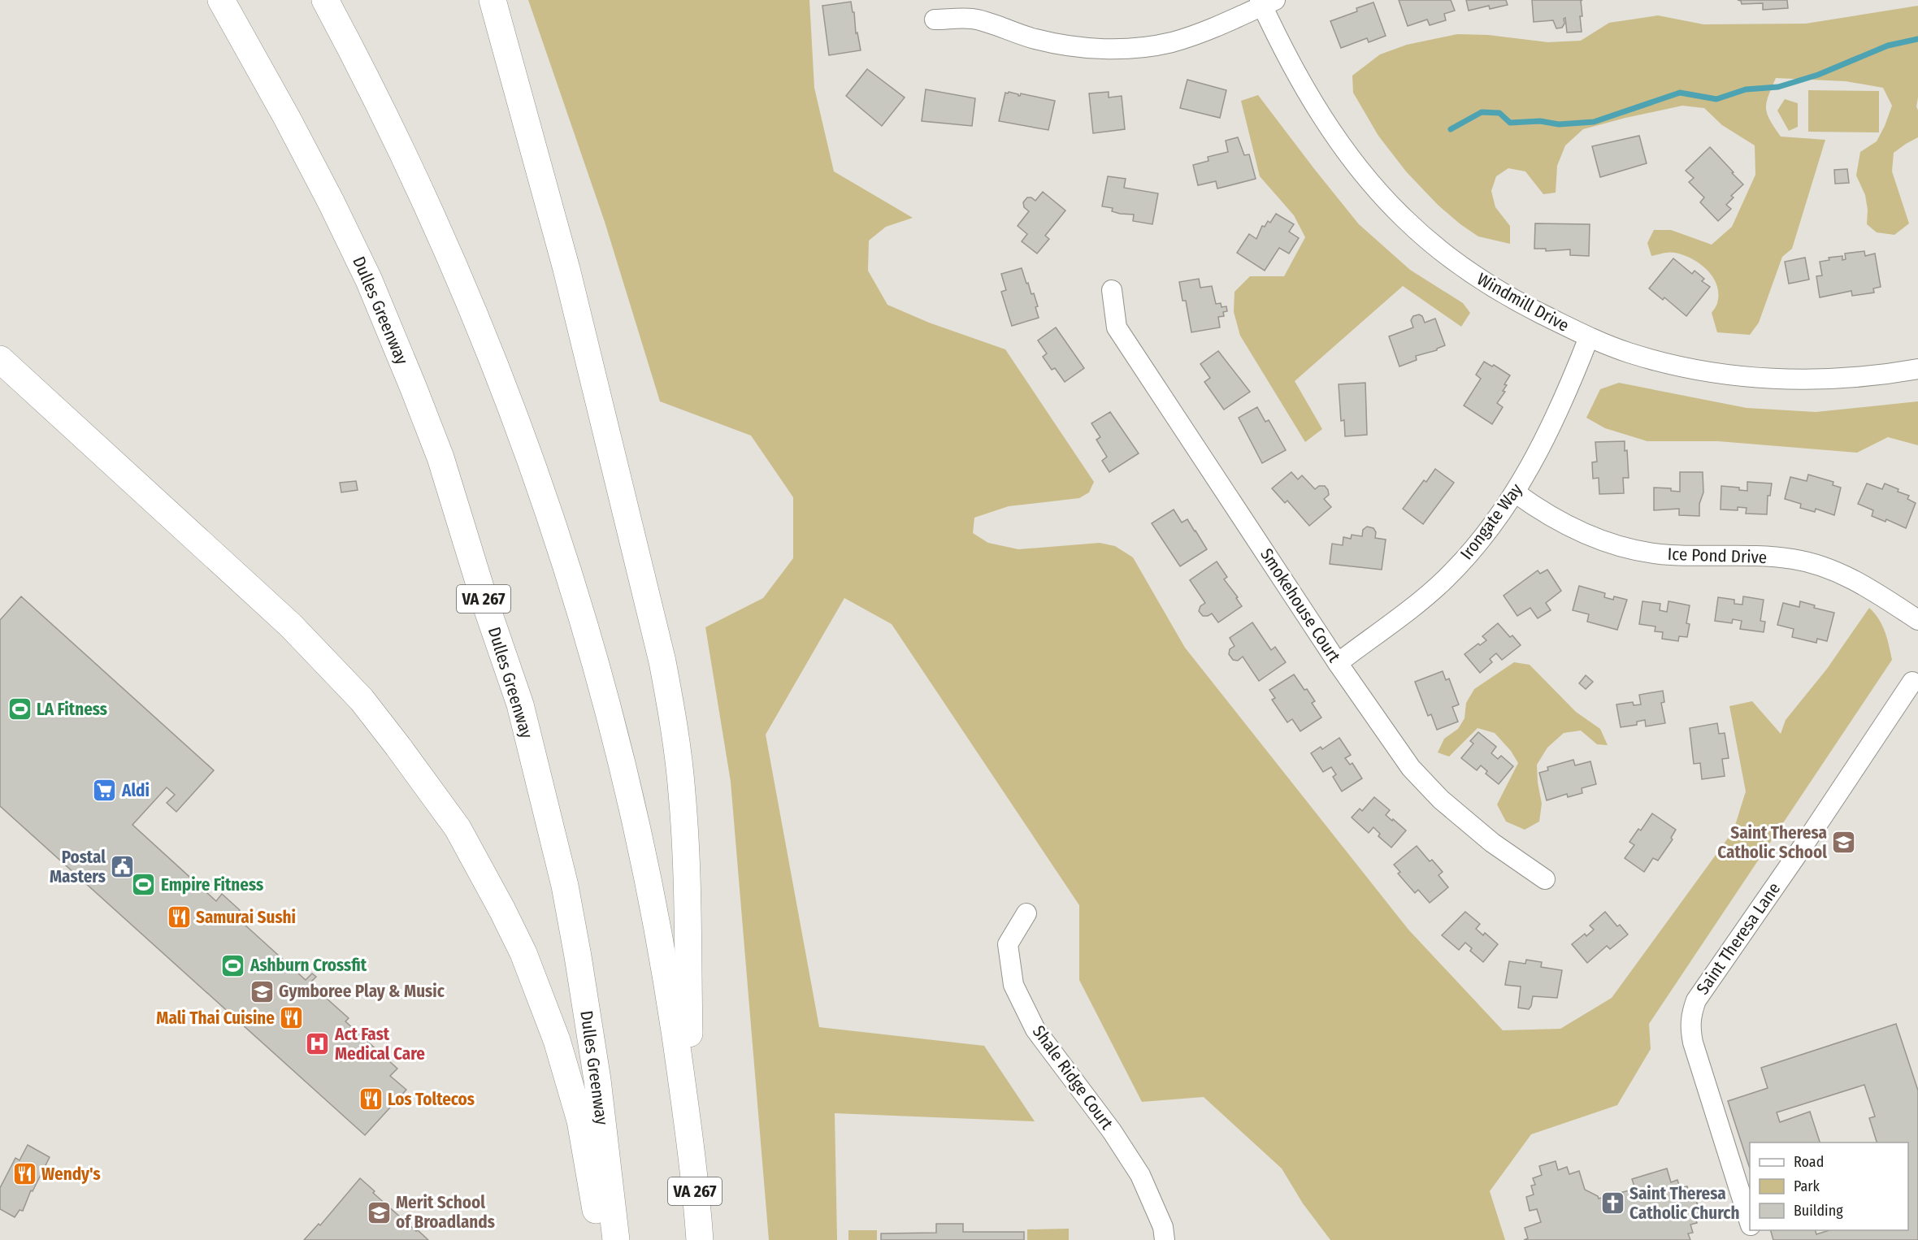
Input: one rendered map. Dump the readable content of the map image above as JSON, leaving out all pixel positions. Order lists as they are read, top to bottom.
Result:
{
  "streets": {
    "highway": ["Dulles Greenway", "VA 267"],
    "street": [
      "Windmill Drive",
      "Irongate Way",
      "Ice Pond Drive",
      "Smokehouse Court",
      "Saint Theresa Lane",
      "Shale Ridge Court"
    ]
  },
  "crossings": [
    ["Windmill Drive", "Irongate Way"],
    ["Irongate Way", "Ice Pond Drive"],
    ["Irongate Way", "Smokehouse Court"]
  ],
  "places": {
    "sports": ["LA Fitness", "Empire Fitness", "Ashburn Crossfit"],
    "supermarket": ["Aldi"],
    "school or university": ["Saint Theresa Catholic School", "Gymboree Play & Music", "Merit School of Broadlands"],
    "public building": ["Postal Masters"],
    "restaurant": [
      "Samurai Sushi",
      "Mali Thai Cuisine",
      "Los Toltecos",
      "Wendy's"
    ],
    "hospital": ["Act Fast Medical Care"],
    "church": ["Saint Theresa Catholic Church"]
  },
  "legend": ["Road", "Park", "Building"]
}
